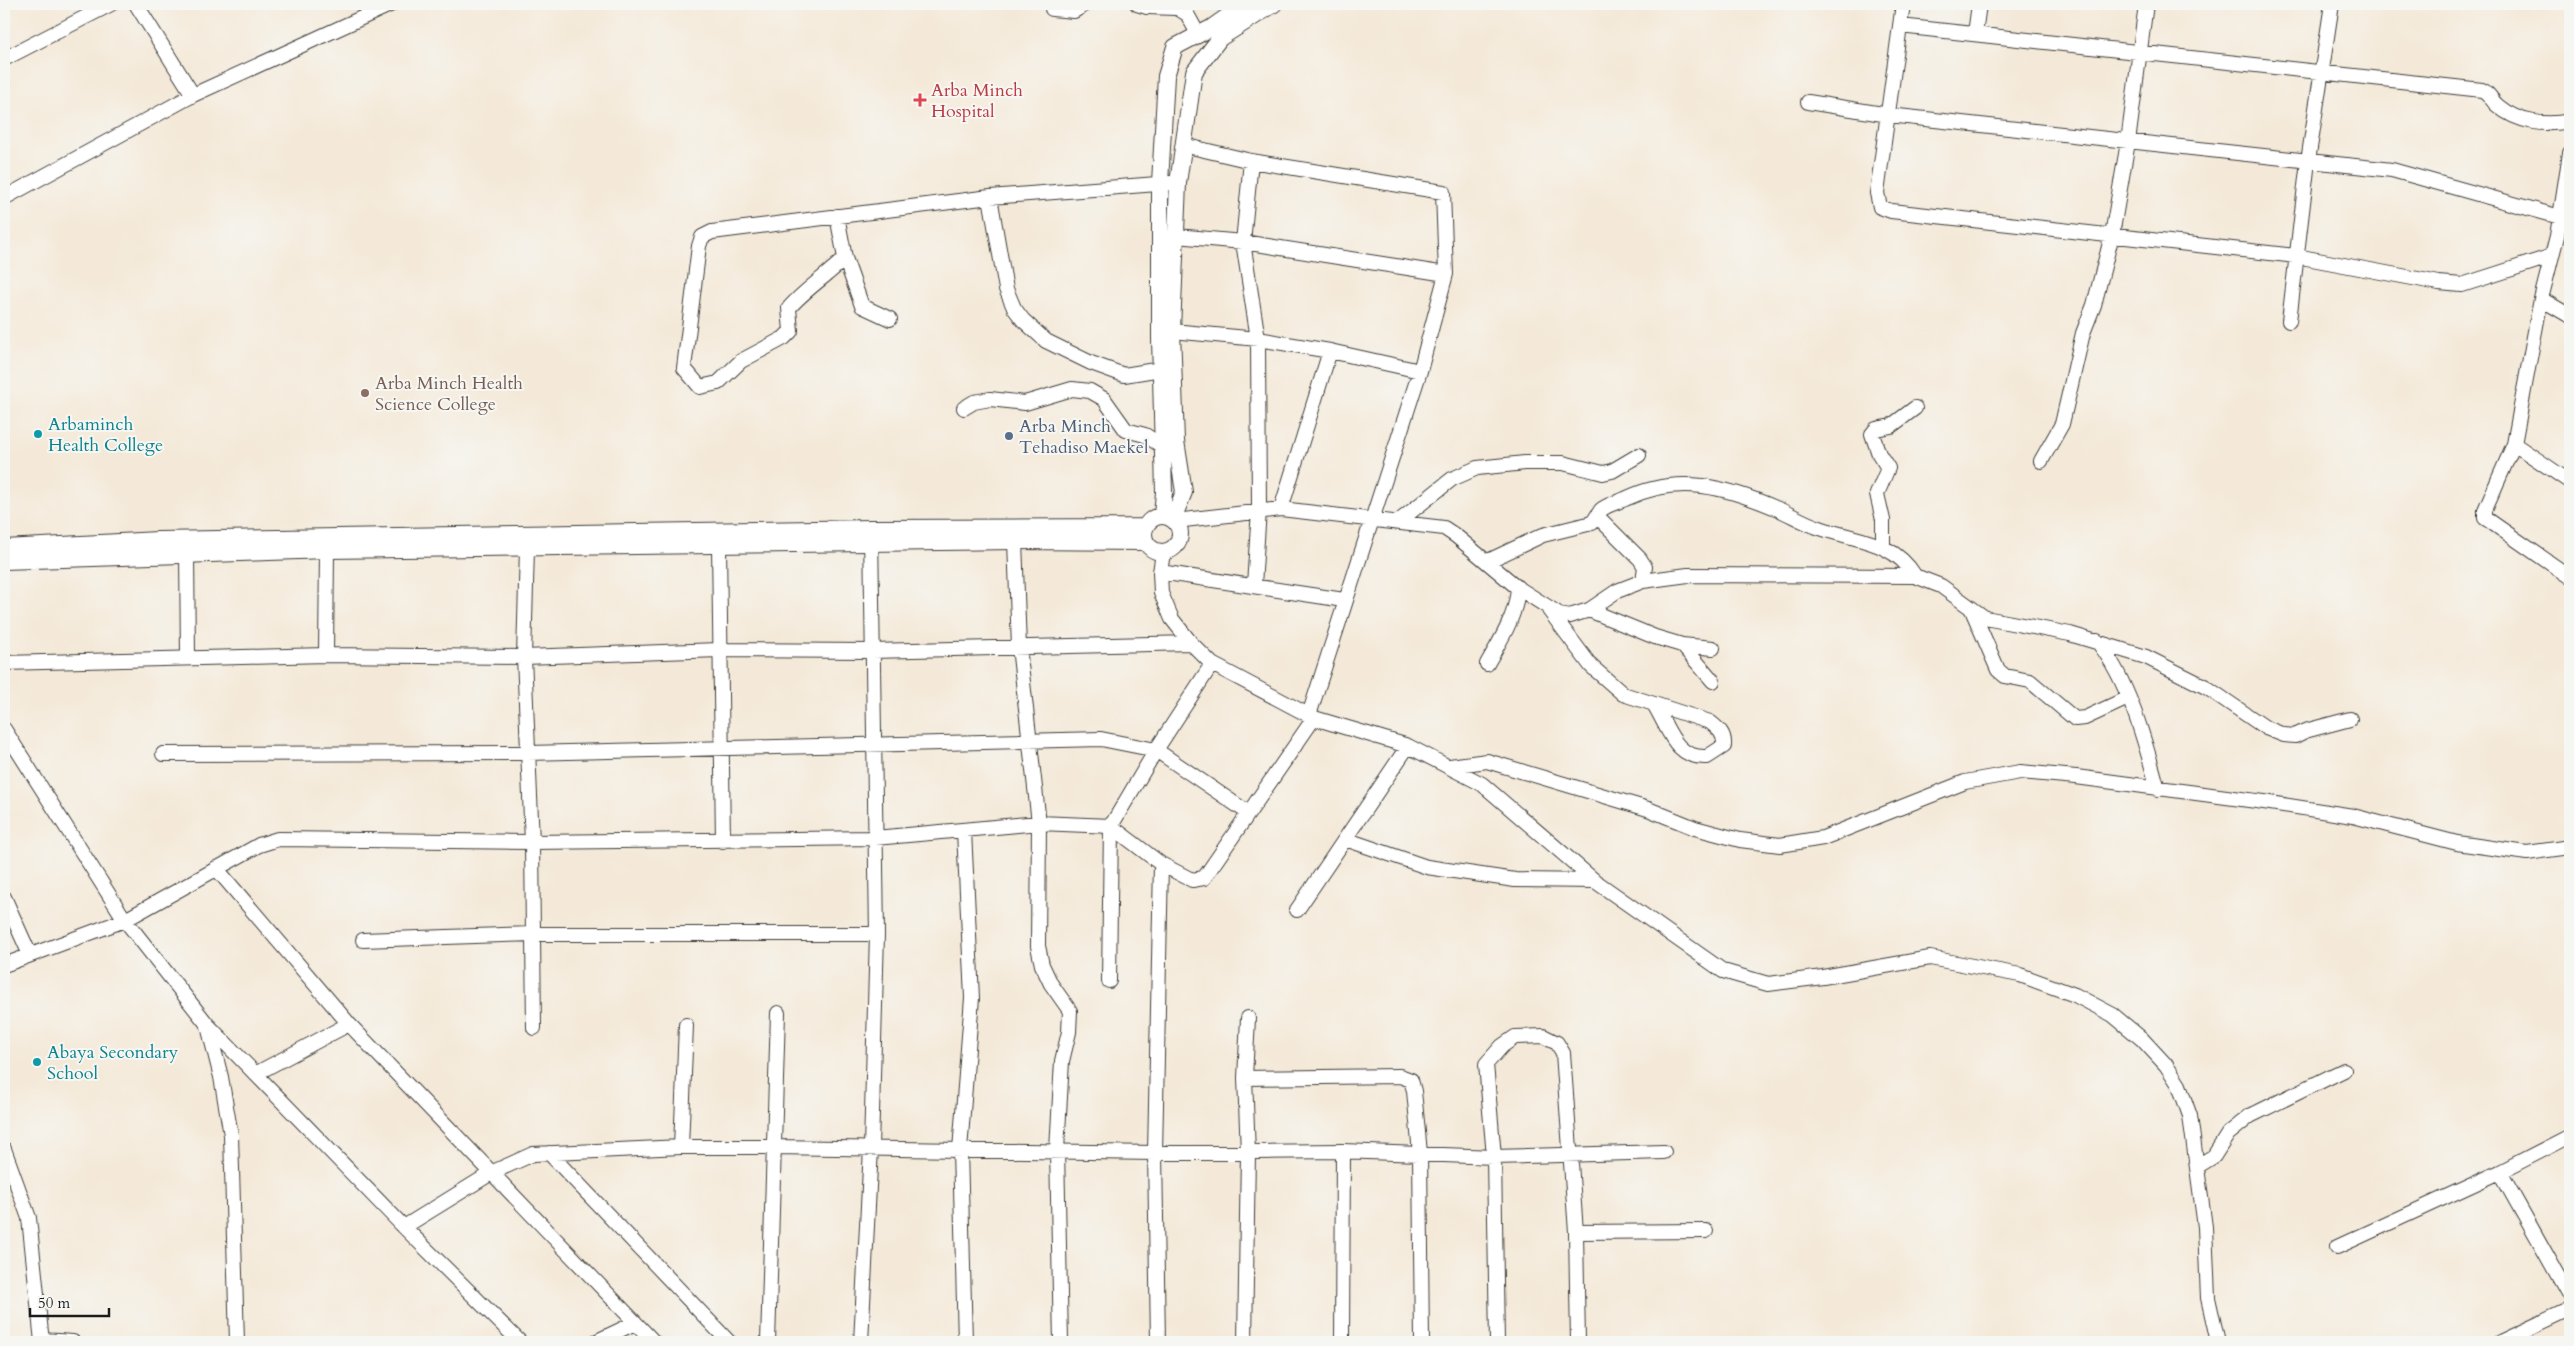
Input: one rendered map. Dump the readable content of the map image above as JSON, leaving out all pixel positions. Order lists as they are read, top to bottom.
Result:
{
  "places": {
    "health": ["Arba Minch Hospital"],
    "other": [
      "Arba Minch Health Science College",
      "Arbaminch Health College",
      "Arba Minch Tehadiso Maekel",
      "Abaya Secondary School"
    ]
  },
  "scale_bar": "50 m"
}
